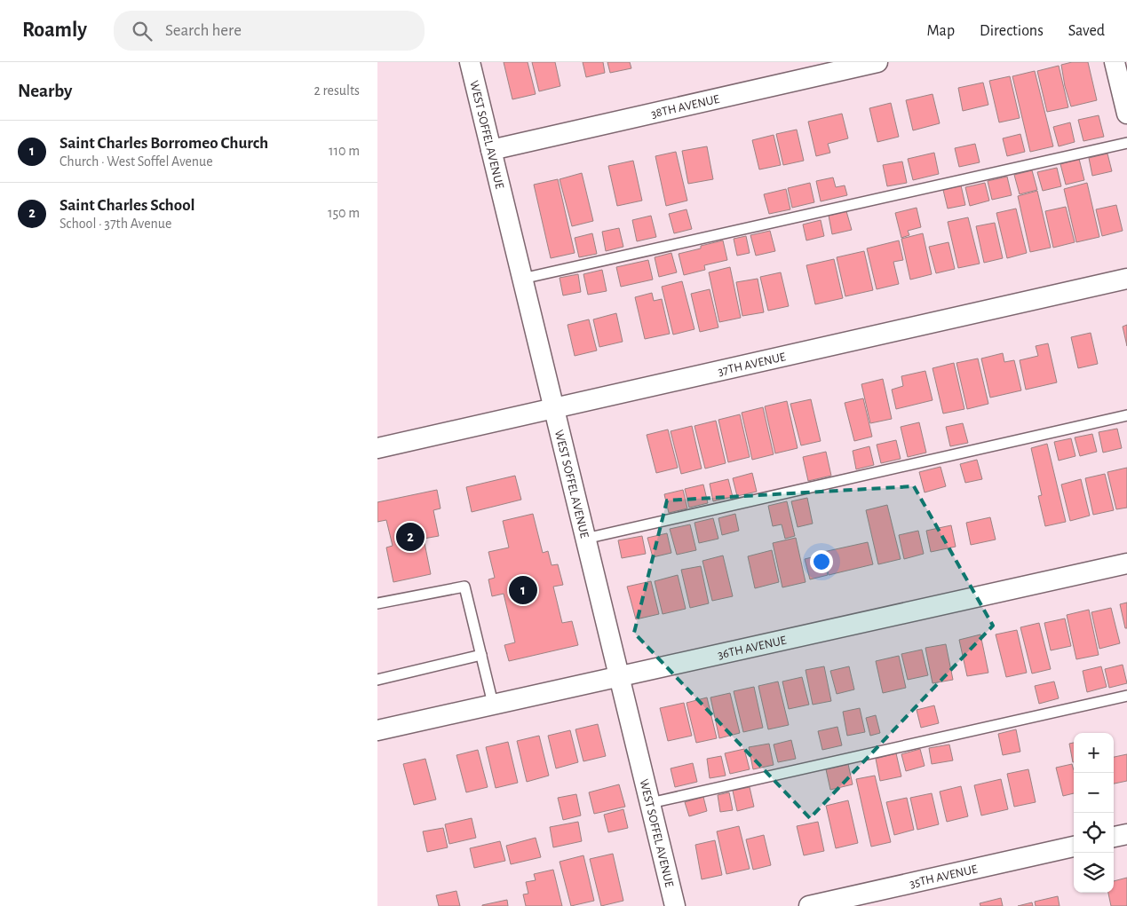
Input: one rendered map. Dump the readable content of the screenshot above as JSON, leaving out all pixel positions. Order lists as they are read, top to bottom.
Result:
{
  "streets": {
    "street": [
      "38TH AVENUE",
      "WEST SOFFEL AVENUE",
      "37TH AVENUE",
      "36TH AVENUE",
      "35TH AVENUE"
    ]
  },
  "crossings": [
    ["38TH AVENUE", "WEST SOFFEL AVENUE"],
    ["WEST SOFFEL AVENUE", "37TH AVENUE"],
    ["WEST SOFFEL AVENUE", "36TH AVENUE"]
  ],
  "page": {
    "header": "Roamly",
    "search": "Search here",
    "nav": ["Map", "Directions", "Saved"],
    "heading": ["Nearby", "2 results"],
    "list": [
      {
        "mark": "1",
        "name": "Saint Charles Borromeo Church",
        "note": "Church · West Soffel Avenue",
        "value": "110 m"
      },
      {
        "mark": "2",
        "name": "Saint Charles School",
        "note": "School · 37th Avenue",
        "value": "150 m"
      }
    ],
    "pins": ["2", "1"],
    "map_buttons": ["+", "−"]
  }
}
